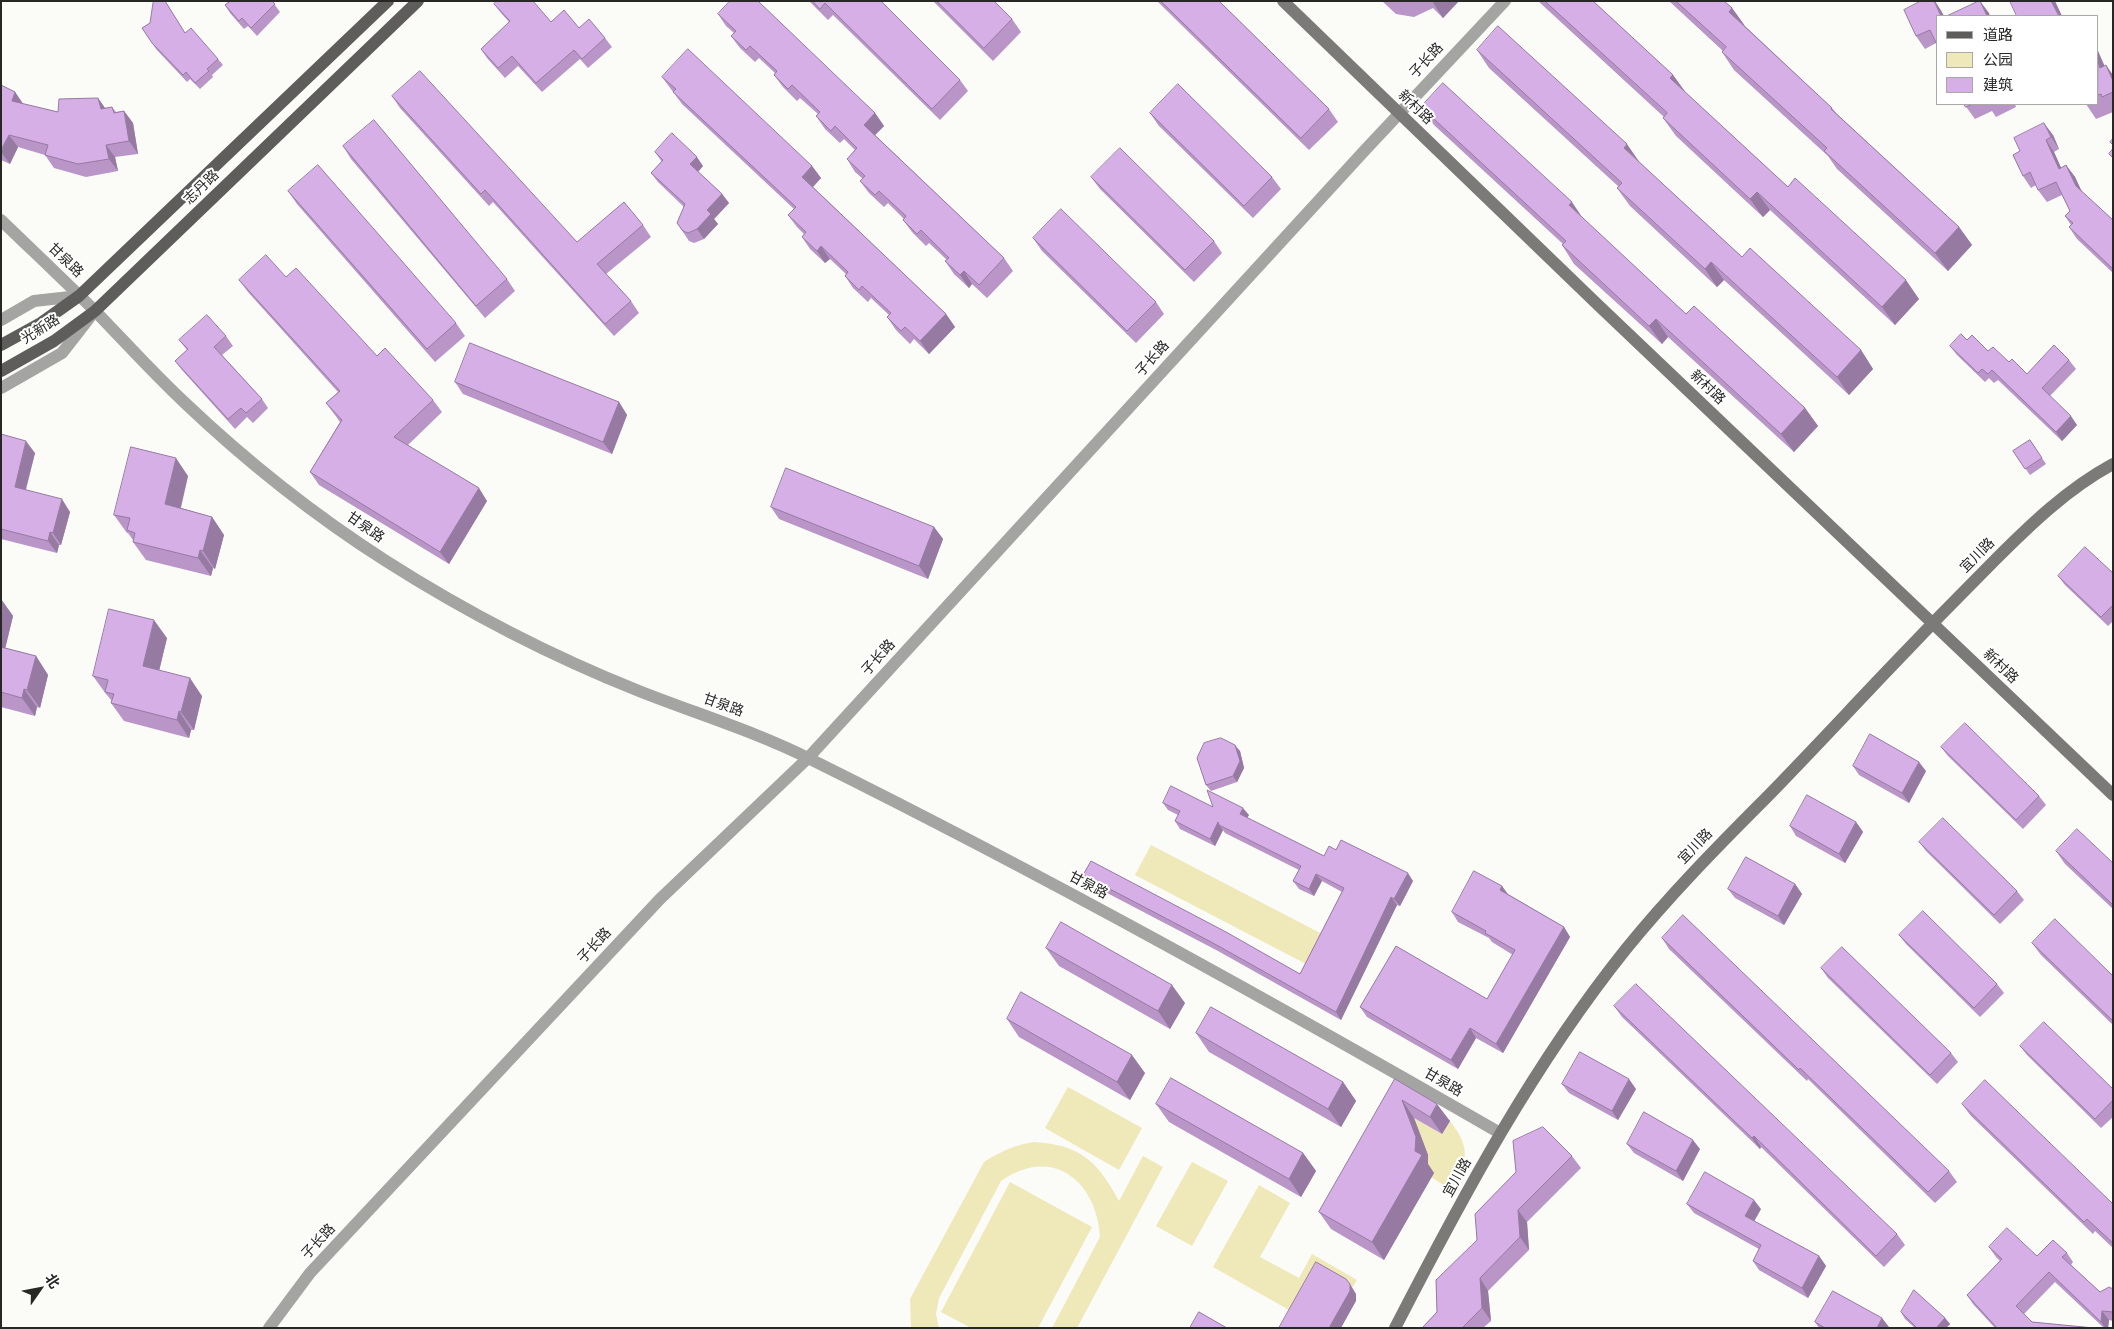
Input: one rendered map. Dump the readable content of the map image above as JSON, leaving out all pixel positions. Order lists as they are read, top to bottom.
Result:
{
  "streets": {
    "main road": [
      "新村路",
      "志丹路",
      "光新路",
      "宜川路"
    ],
    "street": ["子长路", "甘泉路"]
  },
  "crossings": [
    ["子长路", "新村路"],
    ["子长路", "甘泉路"],
    ["新村路", "宜川路"],
    ["志丹路", "甘泉路"],
    ["志丹路", "光新路"],
    ["甘泉路", "光新路"],
    ["甘泉路", "宜川路"]
  ],
  "legend": ["道路", "公园", "建筑"],
  "north": "top right"
}
